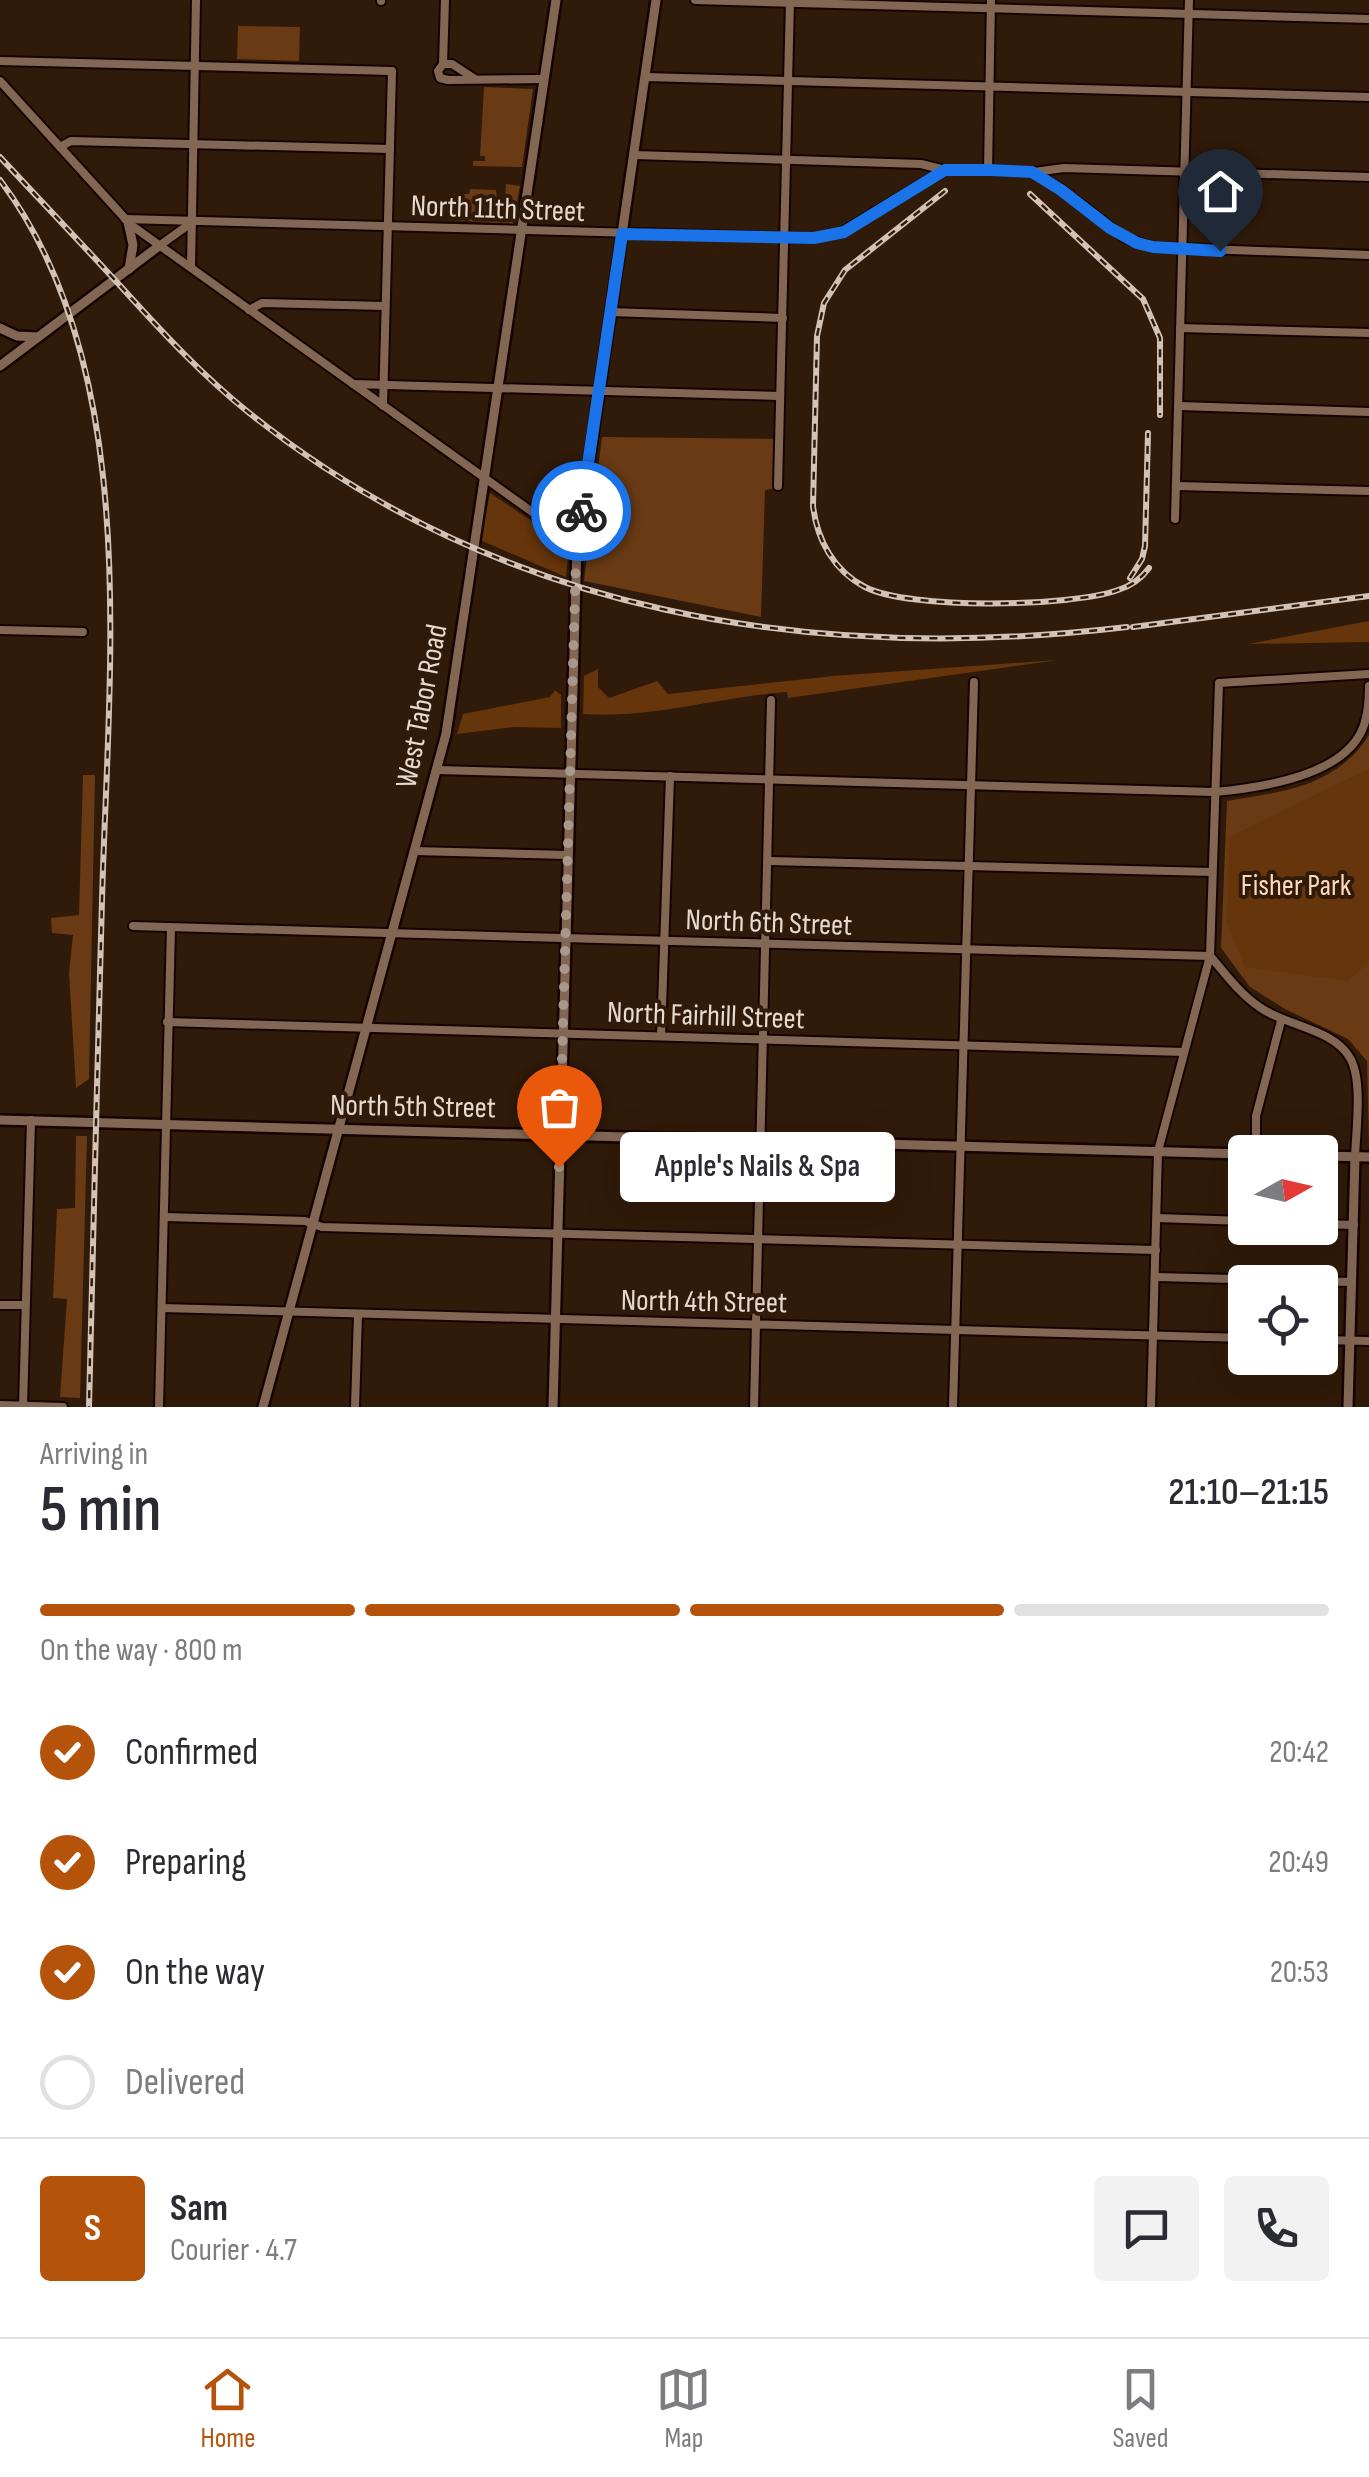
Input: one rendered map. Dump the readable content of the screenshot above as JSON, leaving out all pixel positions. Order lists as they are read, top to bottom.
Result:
{
  "streets": {
    "street": [
      "North 11th Street",
      "West Tabor Road",
      "North 6th Street",
      "North Fairhill Street",
      "North 5th Street",
      "North 4th Street"
    ]
  },
  "crossings": [
    ["North 11th Street", "West Tabor Road"],
    ["West Tabor Road", "North 6th Street"],
    ["West Tabor Road", "North Fairhill Street"],
    ["West Tabor Road", "North 5th Street"],
    ["West Tabor Road", "North 4th Street"]
  ],
  "parks": ["Fisher Park"],
  "places": ["Apple's Nails & Spa"],
  "north": "right",
  "page": {
    "bubble": "Apple's Nails & Spa",
    "heading": ["5 min", "Arriving in", "21:10–21:15"],
    "panel": ["Sam", "Courier · 4.7"],
    "bar": "On the way · 800 m",
    "list": [
      ["Confirmed", "20:42"],
      ["Preparing", "20:49"],
      ["On the way", "20:53"],
      "Delivered"
    ],
    "round": "S",
    "tabs": ["Home", "Map", "Saved"]
  }
}
